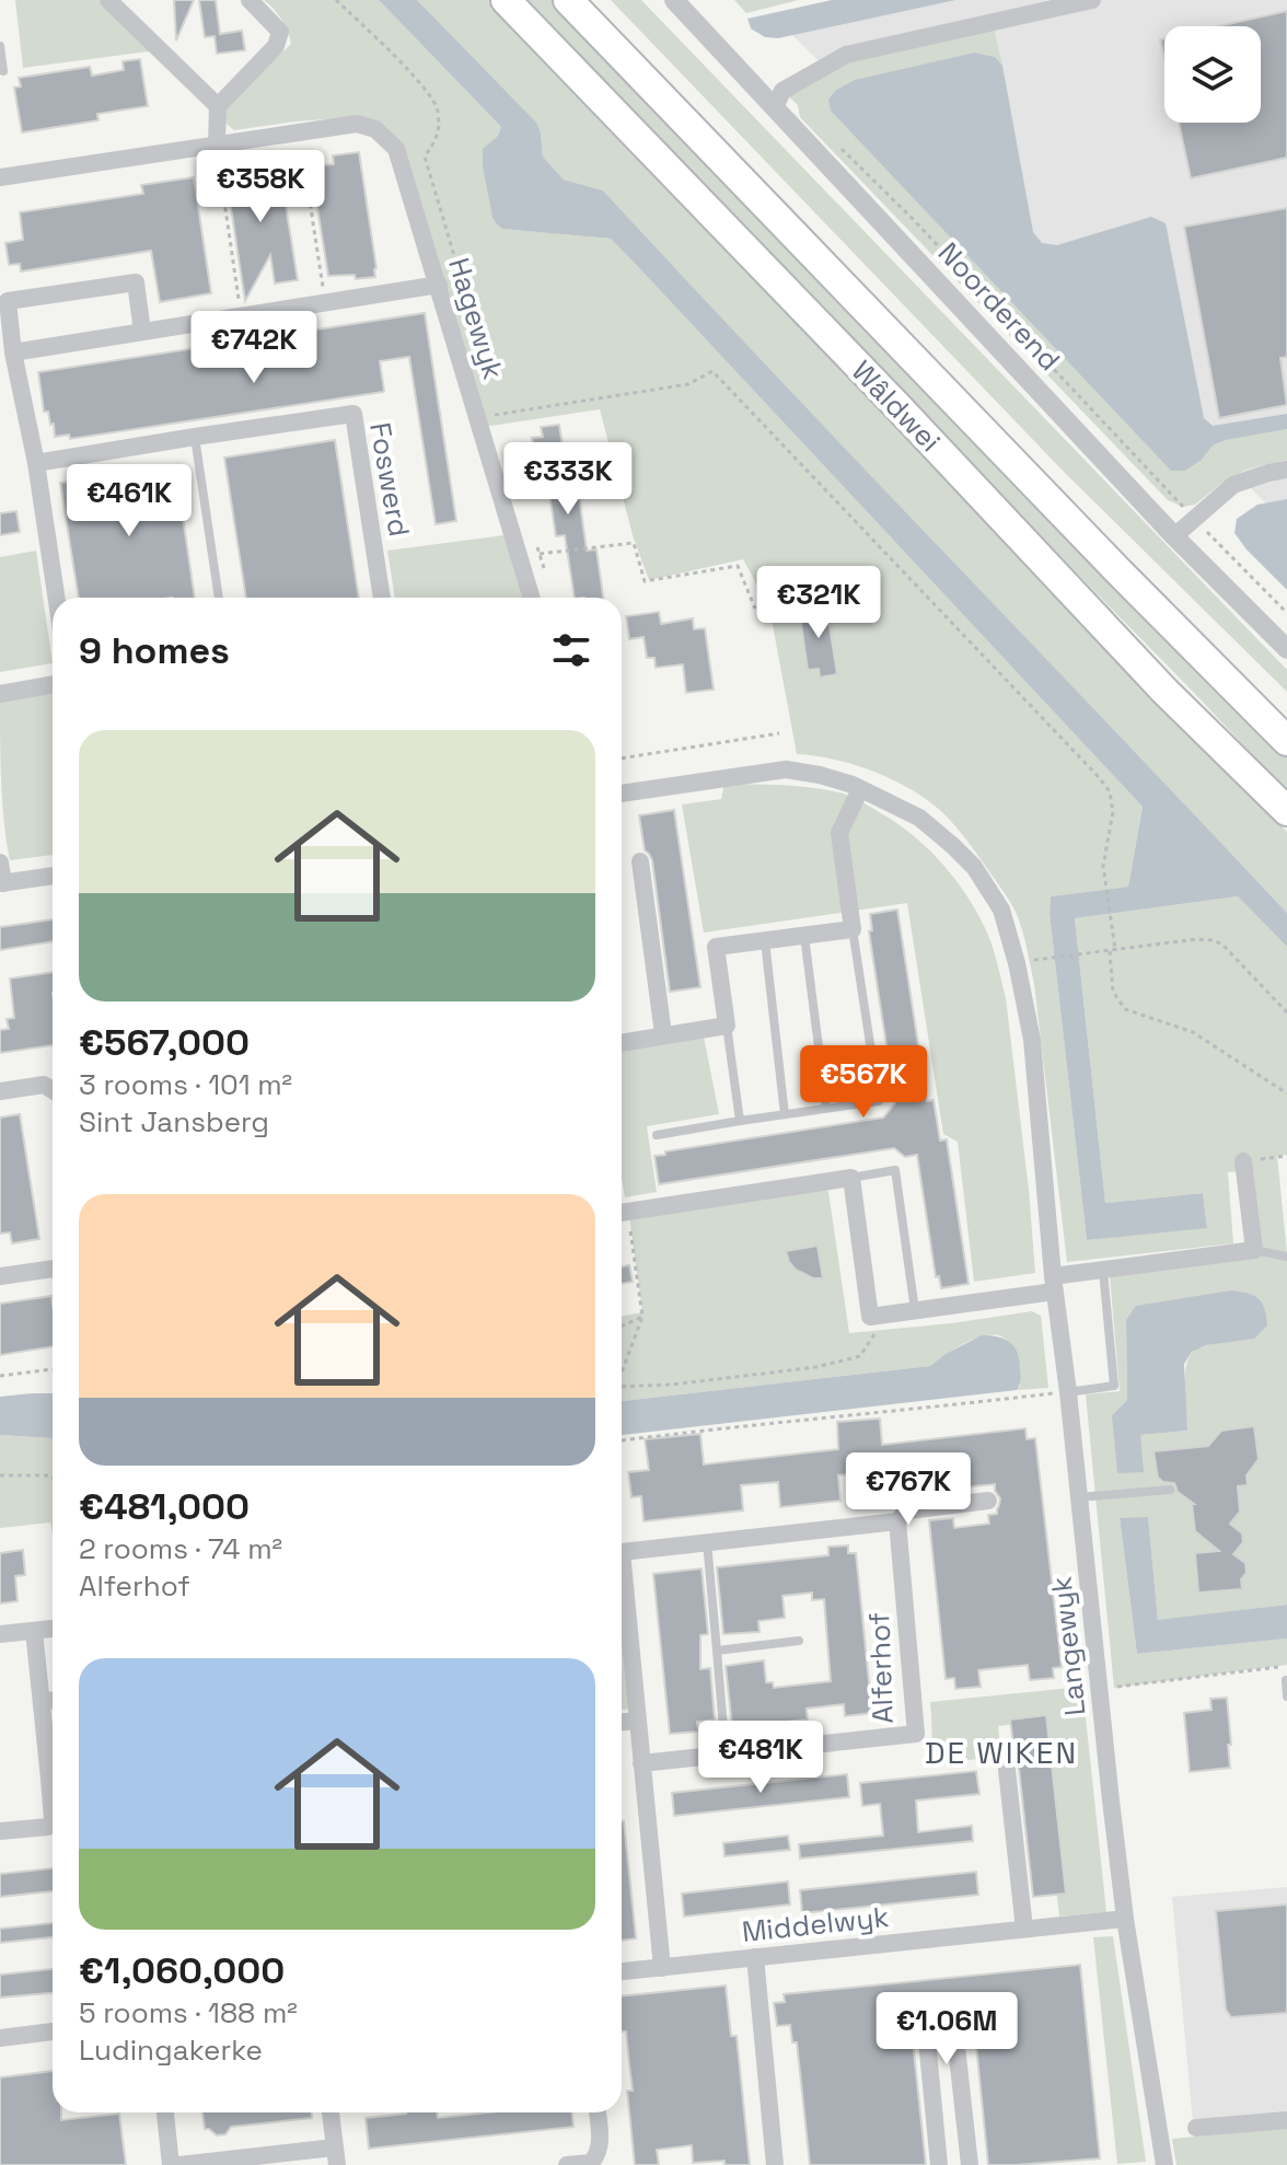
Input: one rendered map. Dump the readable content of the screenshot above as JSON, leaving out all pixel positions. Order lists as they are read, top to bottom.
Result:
{
  "streets": {
    "highway": ["Wâldwei"],
    "street": [
      "Noorderend",
      "Hagewyk",
      "Foswerd",
      "Langewyk",
      "Alferhof",
      "Middelwyk"
    ]
  },
  "crossings": [
    ["Langewyk", "Middelwyk"]
  ],
  "districts": ["DE WIKEN"],
  "page": {
    "price": [
      "€358K",
      "€742K",
      "€333K",
      "€461K",
      "€321K",
      "€567K",
      "€767K",
      "€481K",
      "€1.06M"
    ],
    "heading": "9 homes",
    "list": [
      {
        "name": "€567,000",
        "note": "3 rooms · 101 m² · Sint Jansberg"
      },
      {
        "name": "€481,000",
        "note": "2 rooms · 74 m² · Alferhof"
      },
      {
        "name": "€1,060,000",
        "note": "5 rooms · 188 m² · Ludingakerke"
      }
    ]
  }
}
